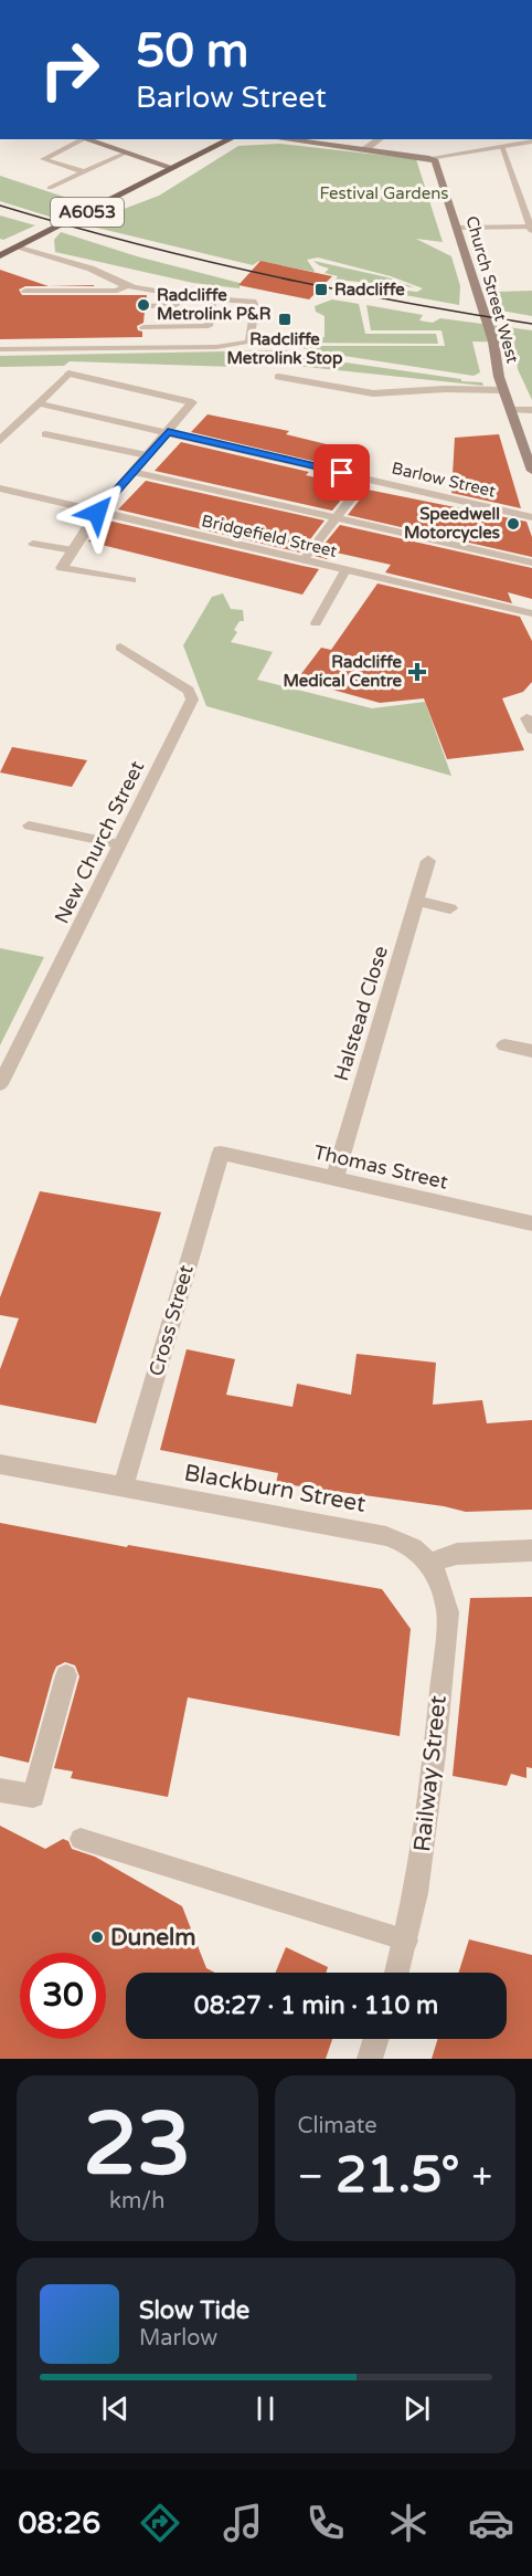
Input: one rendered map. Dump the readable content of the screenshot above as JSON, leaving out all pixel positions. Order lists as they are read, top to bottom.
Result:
{
  "streets": {
    "main road": ["A6053"],
    "street": [
      "Church Street West",
      "Barlow Street",
      "Bridgefield Street",
      "New Church Street",
      "Halstead Close",
      "Thomas Street",
      "Cross Street",
      "Blackburn Street",
      "Railway Street"
    ]
  },
  "crossings": [
    ["Halstead Close", "Thomas Street"],
    ["Thomas Street", "Cross Street"],
    ["Cross Street", "Blackburn Street"],
    ["Blackburn Street", "Railway Street"]
  ],
  "parks": ["Festival Gardens"],
  "places": {
    "transit": ["Radcliffe", "Radcliffe Metrolink Stop"],
    "other": ["Radcliffe Metrolink P&R", "Speedwell Motorcycles", "Dunelm"],
    "health": ["Radcliffe Medical Centre"]
  },
  "page": {
    "turn": ["50 m", "Barlow Street"],
    "limit": "30",
    "trip": "08:27 · 1 min · 110 m",
    "tile": [
      ["23", "km/h"],
      "Climate"
    ],
    "heat": ["−", "21.5°", "+"],
    "song": ["Slow Tide", "Marlow"],
    "tabs": "08:26"
  }
}
